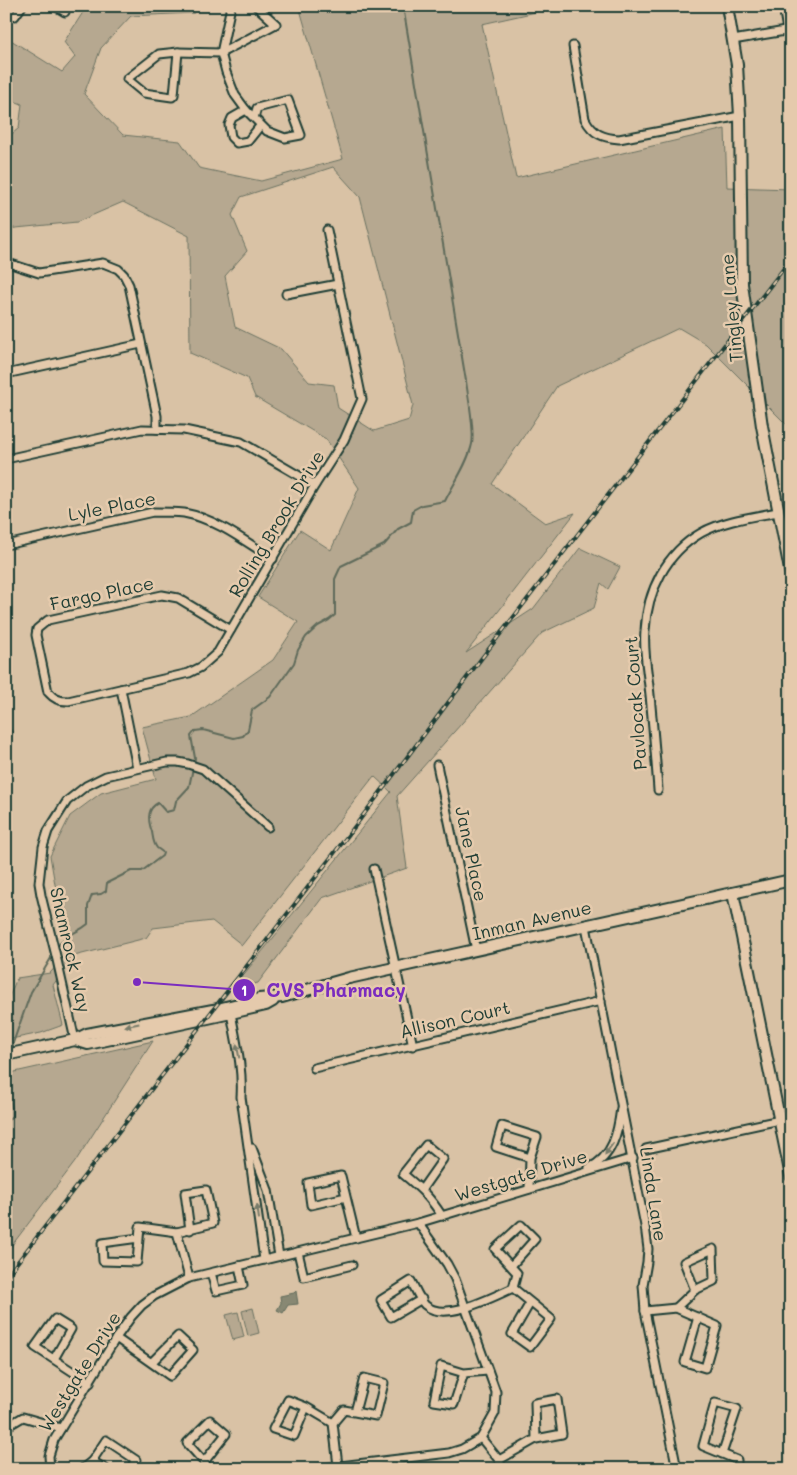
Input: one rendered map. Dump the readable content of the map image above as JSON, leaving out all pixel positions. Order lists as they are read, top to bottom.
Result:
{
  "streets": {
    "main road": ["Tingley Lane", "Inman Avenue"],
    "street": [
      "Lyle Place",
      "Rolling Brook Drive",
      "Fargo Place",
      "Pavlocak Court",
      "Jane Place",
      "Shamrock Way",
      "Allison Court",
      "Westgate Drive",
      "Linda Lane"
    ]
  },
  "crossings": [
    ["Tingley Lane", "Pavlocak Court"],
    ["Lyle Place", "Rolling Brook Drive"],
    ["Rolling Brook Drive", "Fargo Place"],
    ["Jane Place", "Inman Avenue"],
    ["Inman Avenue", "Shamrock Way"],
    ["Inman Avenue", "Linda Lane"],
    ["Allison Court", "Linda Lane"],
    ["Westgate Drive", "Linda Lane"]
  ],
  "places": ["CVS Pharmacy"]
}
